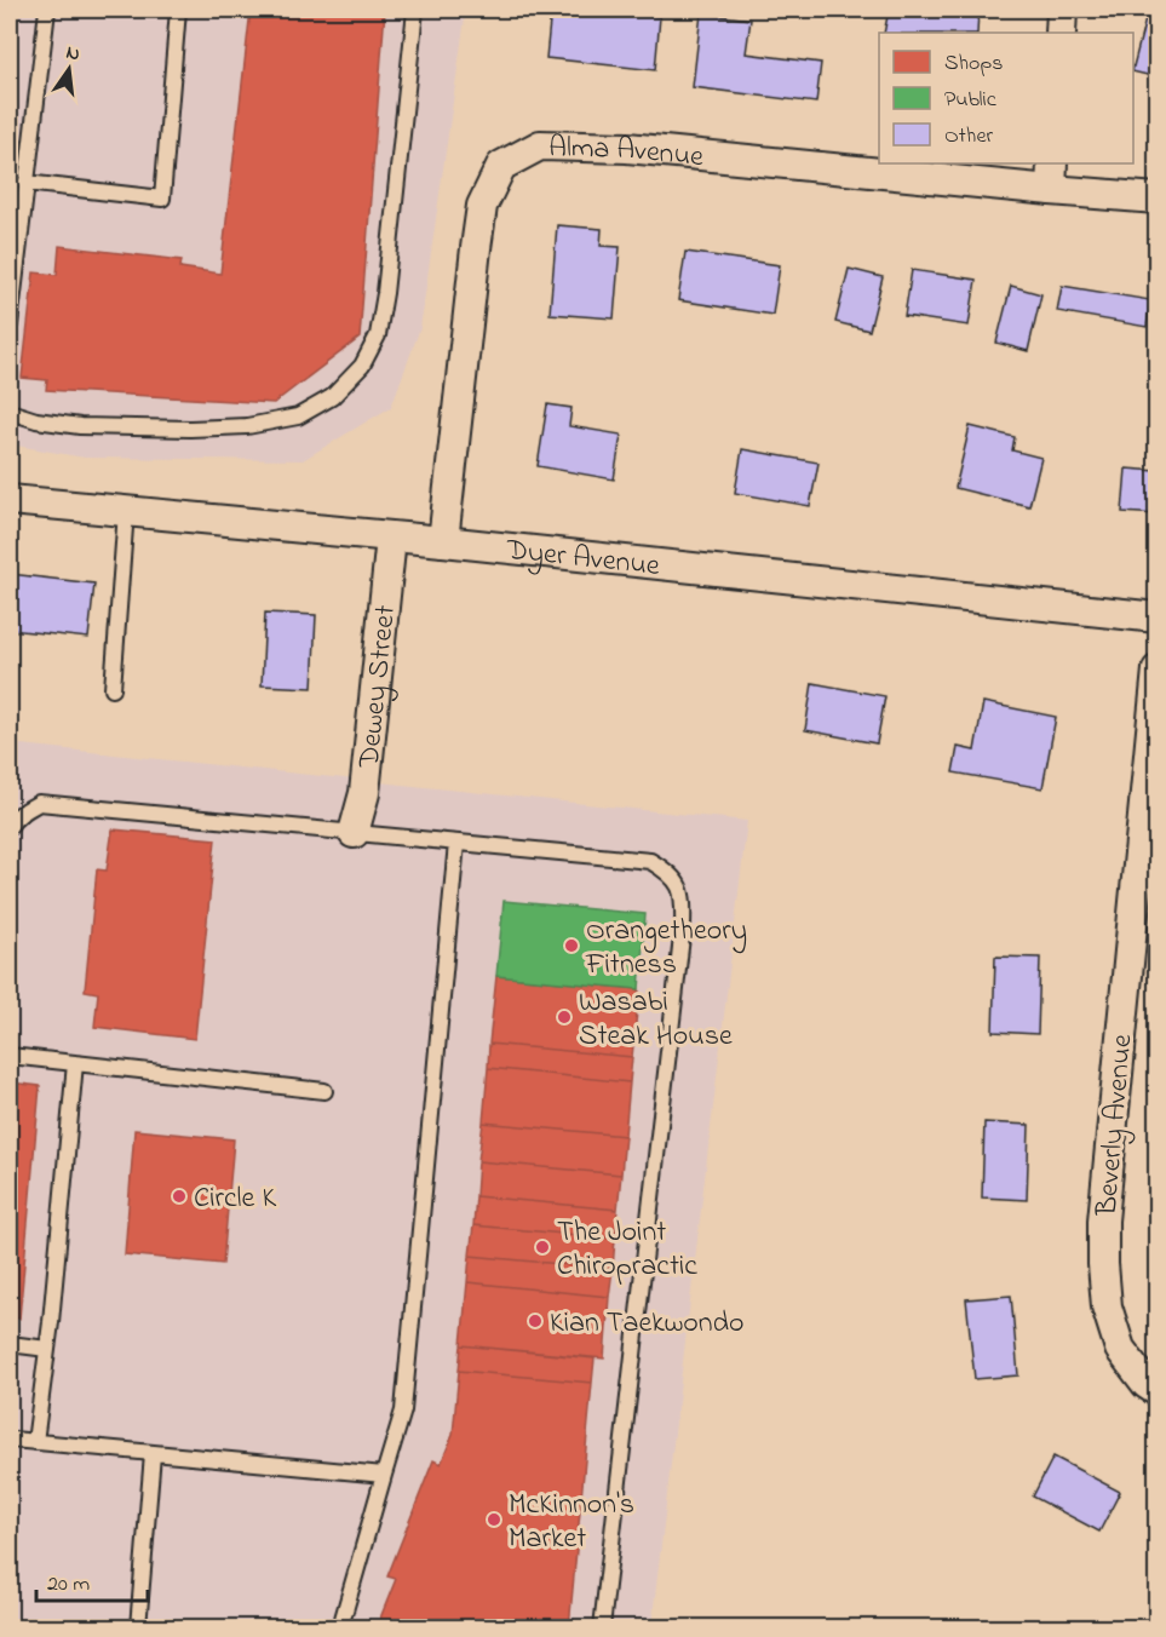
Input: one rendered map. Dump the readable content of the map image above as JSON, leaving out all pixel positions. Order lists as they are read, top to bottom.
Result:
{
  "streets": {
    "street": [
      "Alma Avenue",
      "Dyer Avenue",
      "Dewey Street",
      "Beverly Avenue"
    ]
  },
  "crossings": [
    ["Alma Avenue", "Dyer Avenue"],
    ["Dyer Avenue", "Dewey Street"]
  ],
  "places": [
    "Orangetheory Fitness",
    "Wasabi Steak House",
    "Circle K",
    "The Joint Chiropractic",
    "Kian Taekwondo",
    "McKinnon's Market"
  ],
  "legend": ["Shops", "Public", "Other"],
  "scale_bar": "20 m",
  "north": "top"
}
